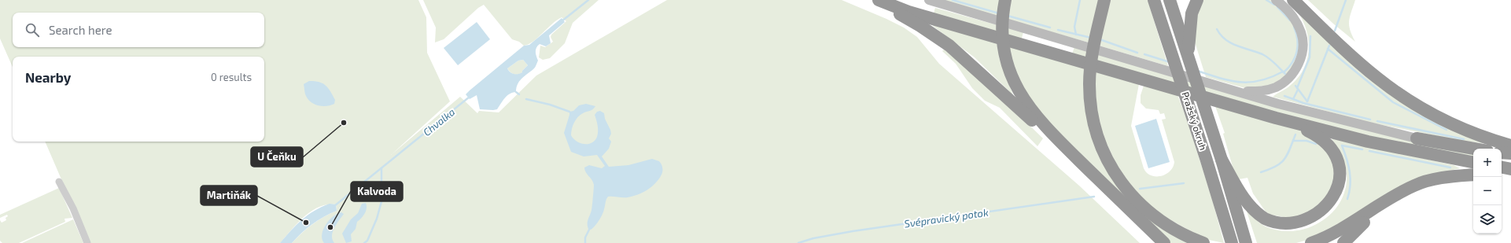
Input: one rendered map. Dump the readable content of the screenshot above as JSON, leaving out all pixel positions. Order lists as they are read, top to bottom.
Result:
{
  "streets": {
    "highway": ["Pražský okruh"]
  },
  "water": ["Chvalka", "Svépravický potok"],
  "places": ["U Čeňku", "Martiňák", "Kalvoda"],
  "page": {
    "search": "Search here",
    "heading": ["Nearby", "0 results"],
    "map_buttons": ["+", "−"]
  }
}
